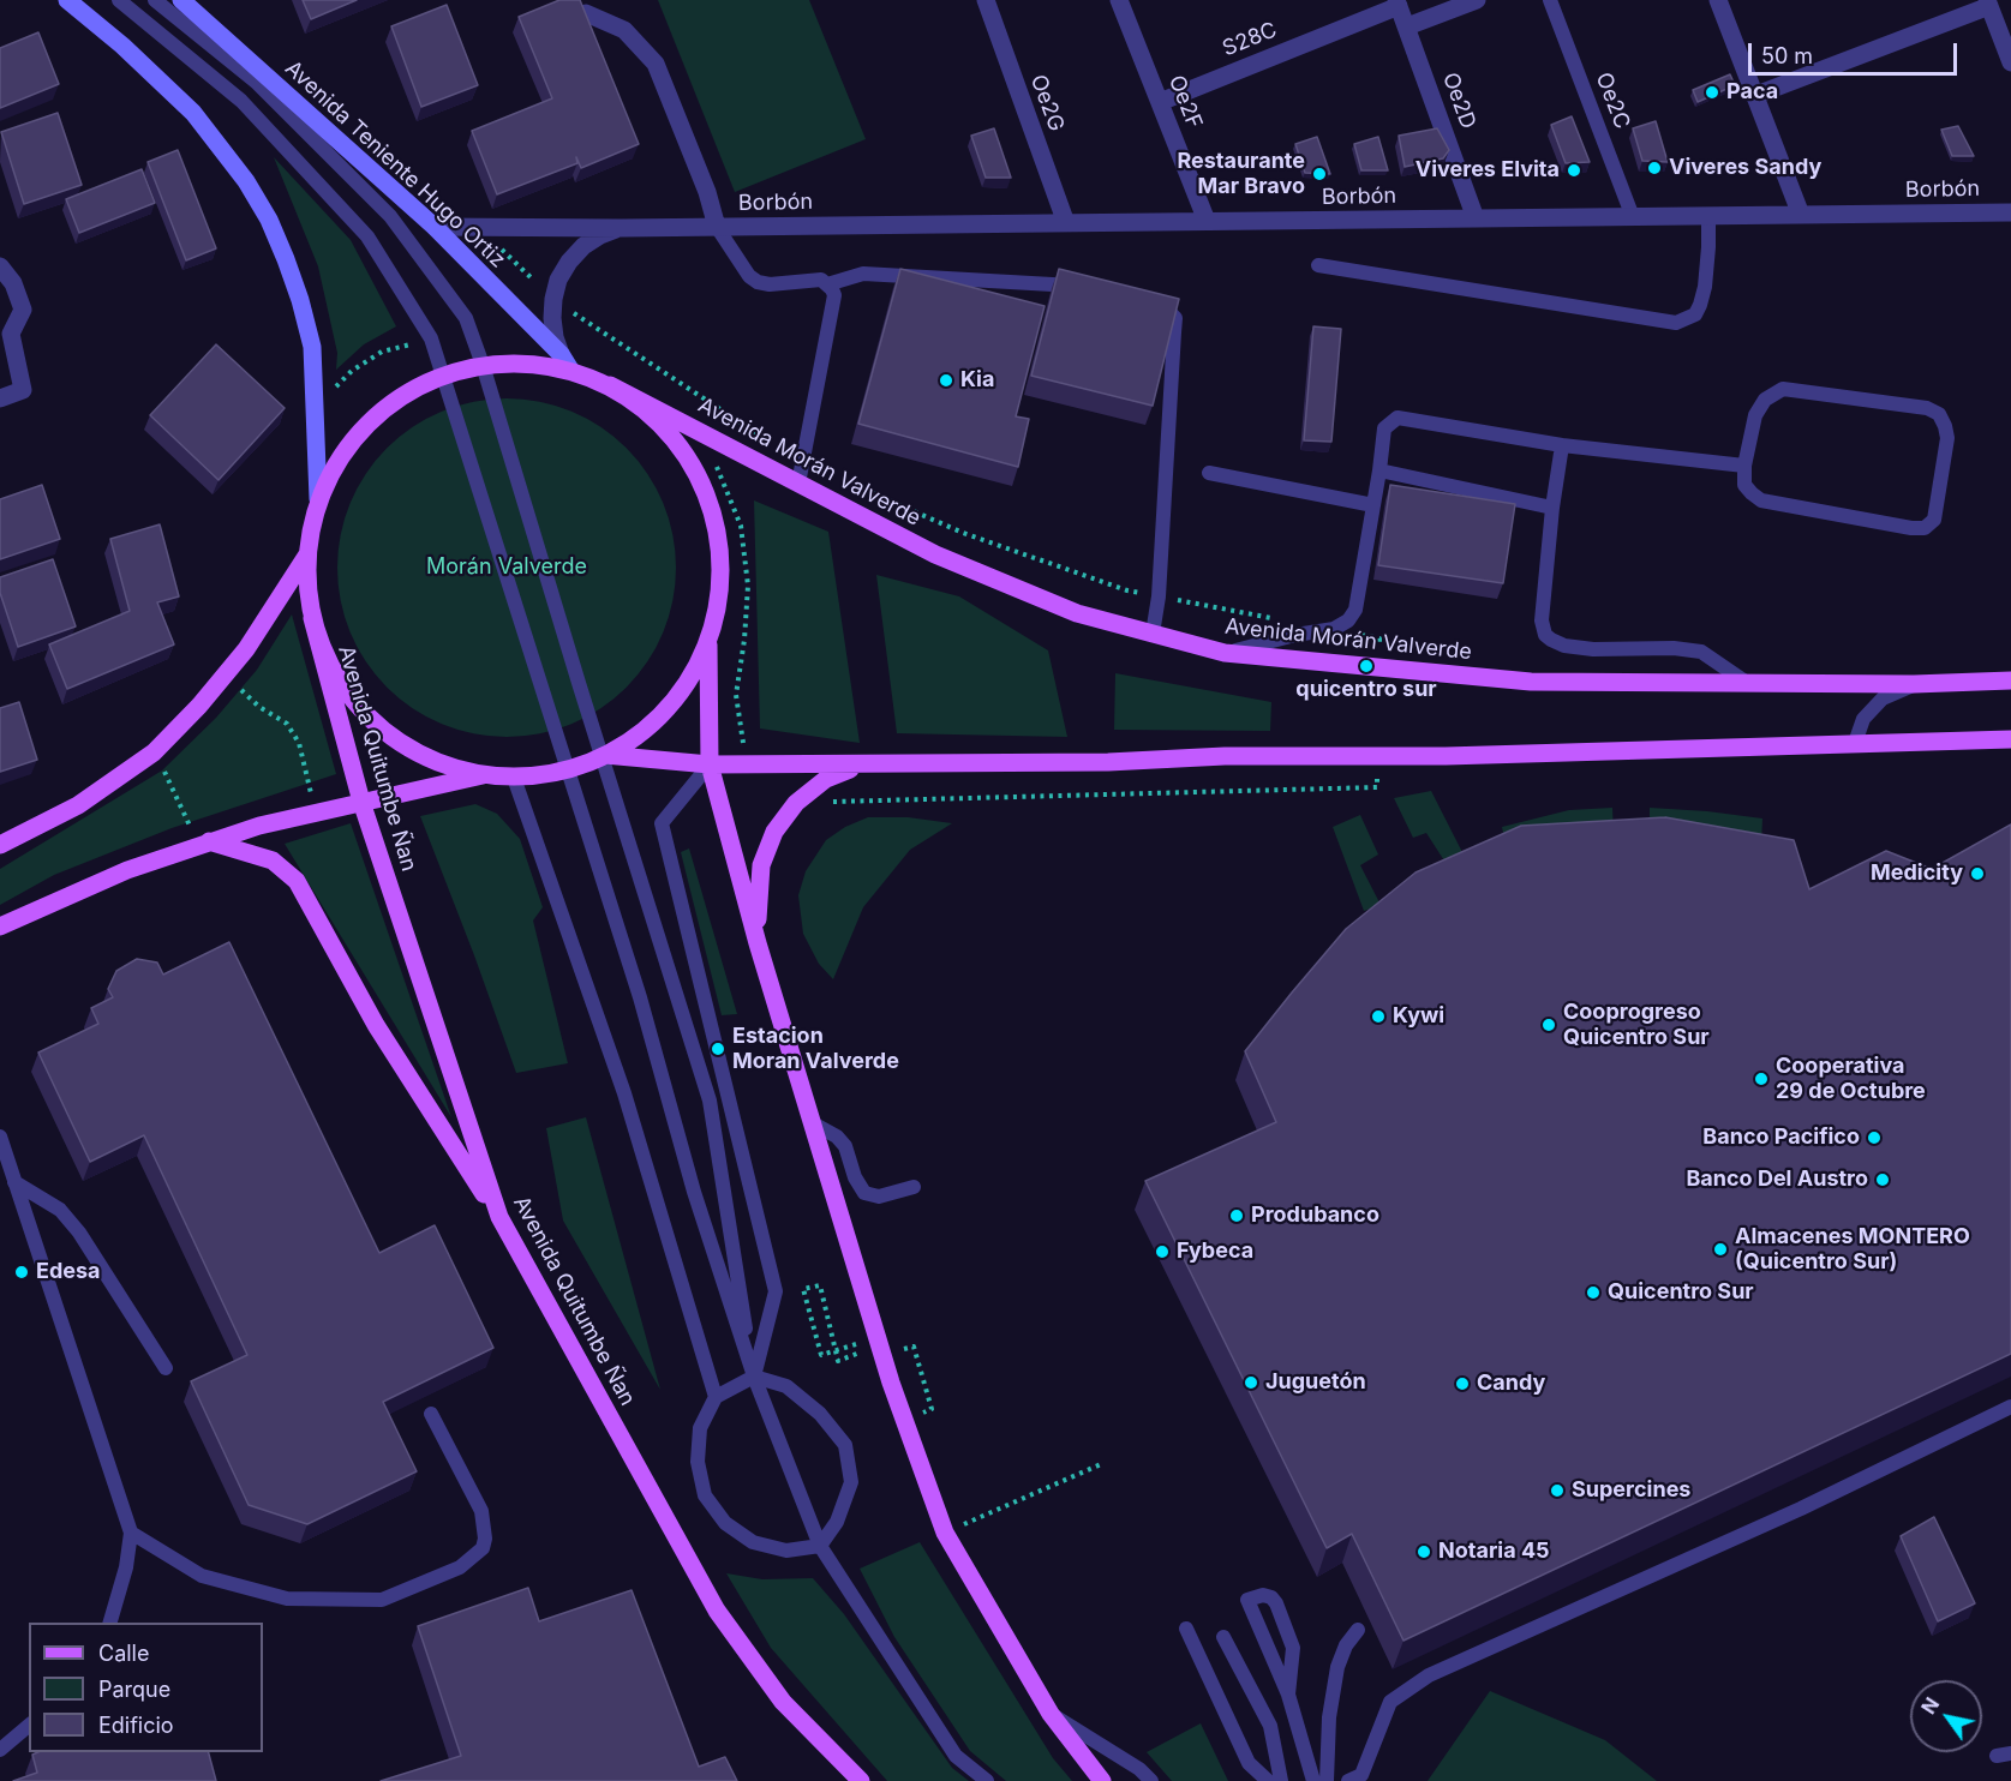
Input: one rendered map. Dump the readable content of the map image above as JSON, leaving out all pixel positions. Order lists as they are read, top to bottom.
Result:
{
  "streets": {
    "main road": ["Avenida Teniente Hugo Ortiz", "Avenida Morán Valverde", "Avenida Quitumbe Ñan"],
    "street": [
      "S28C",
      "Oe2D",
      "Oe2F",
      "Oe2G",
      "Borbón"
    ],
    "lane": ["Oe2C"]
  },
  "crossings": [
    ["S28C", "Oe2D"],
    ["S28C", "Oe2F"],
    ["Oe2D", "Borbón"],
    ["Oe2C", "Borbón"],
    ["Oe2F", "Borbón"],
    ["Oe2G", "Borbón"],
    ["Avenida Teniente Hugo Ortiz", "Borbón"]
  ],
  "parks": ["Morán Valverde"],
  "places": [
    "Paca",
    "Viveres Sandy",
    "Viveres Elvita",
    "Restaurante Mar Bravo",
    "Kia",
    "quicentro sur",
    "Medicity",
    "Kywi",
    "Cooprogreso Quicentro Sur",
    "Estacion Moran Valverde",
    "Cooperativa 29 de Octubre",
    "Banco Pacifico",
    "Banco Del Austro",
    "Produbanco",
    "Almacenes MONTERO (Quicentro Sur)",
    "Fybeca",
    "Edesa",
    "Quicentro Sur",
    "Juguetón",
    "Candy",
    "Supercines",
    "Notaria 45"
  ],
  "legend": ["Calle", "Parque", "Edificio"],
  "scale_bar": "50 m",
  "north": "top left"
}
